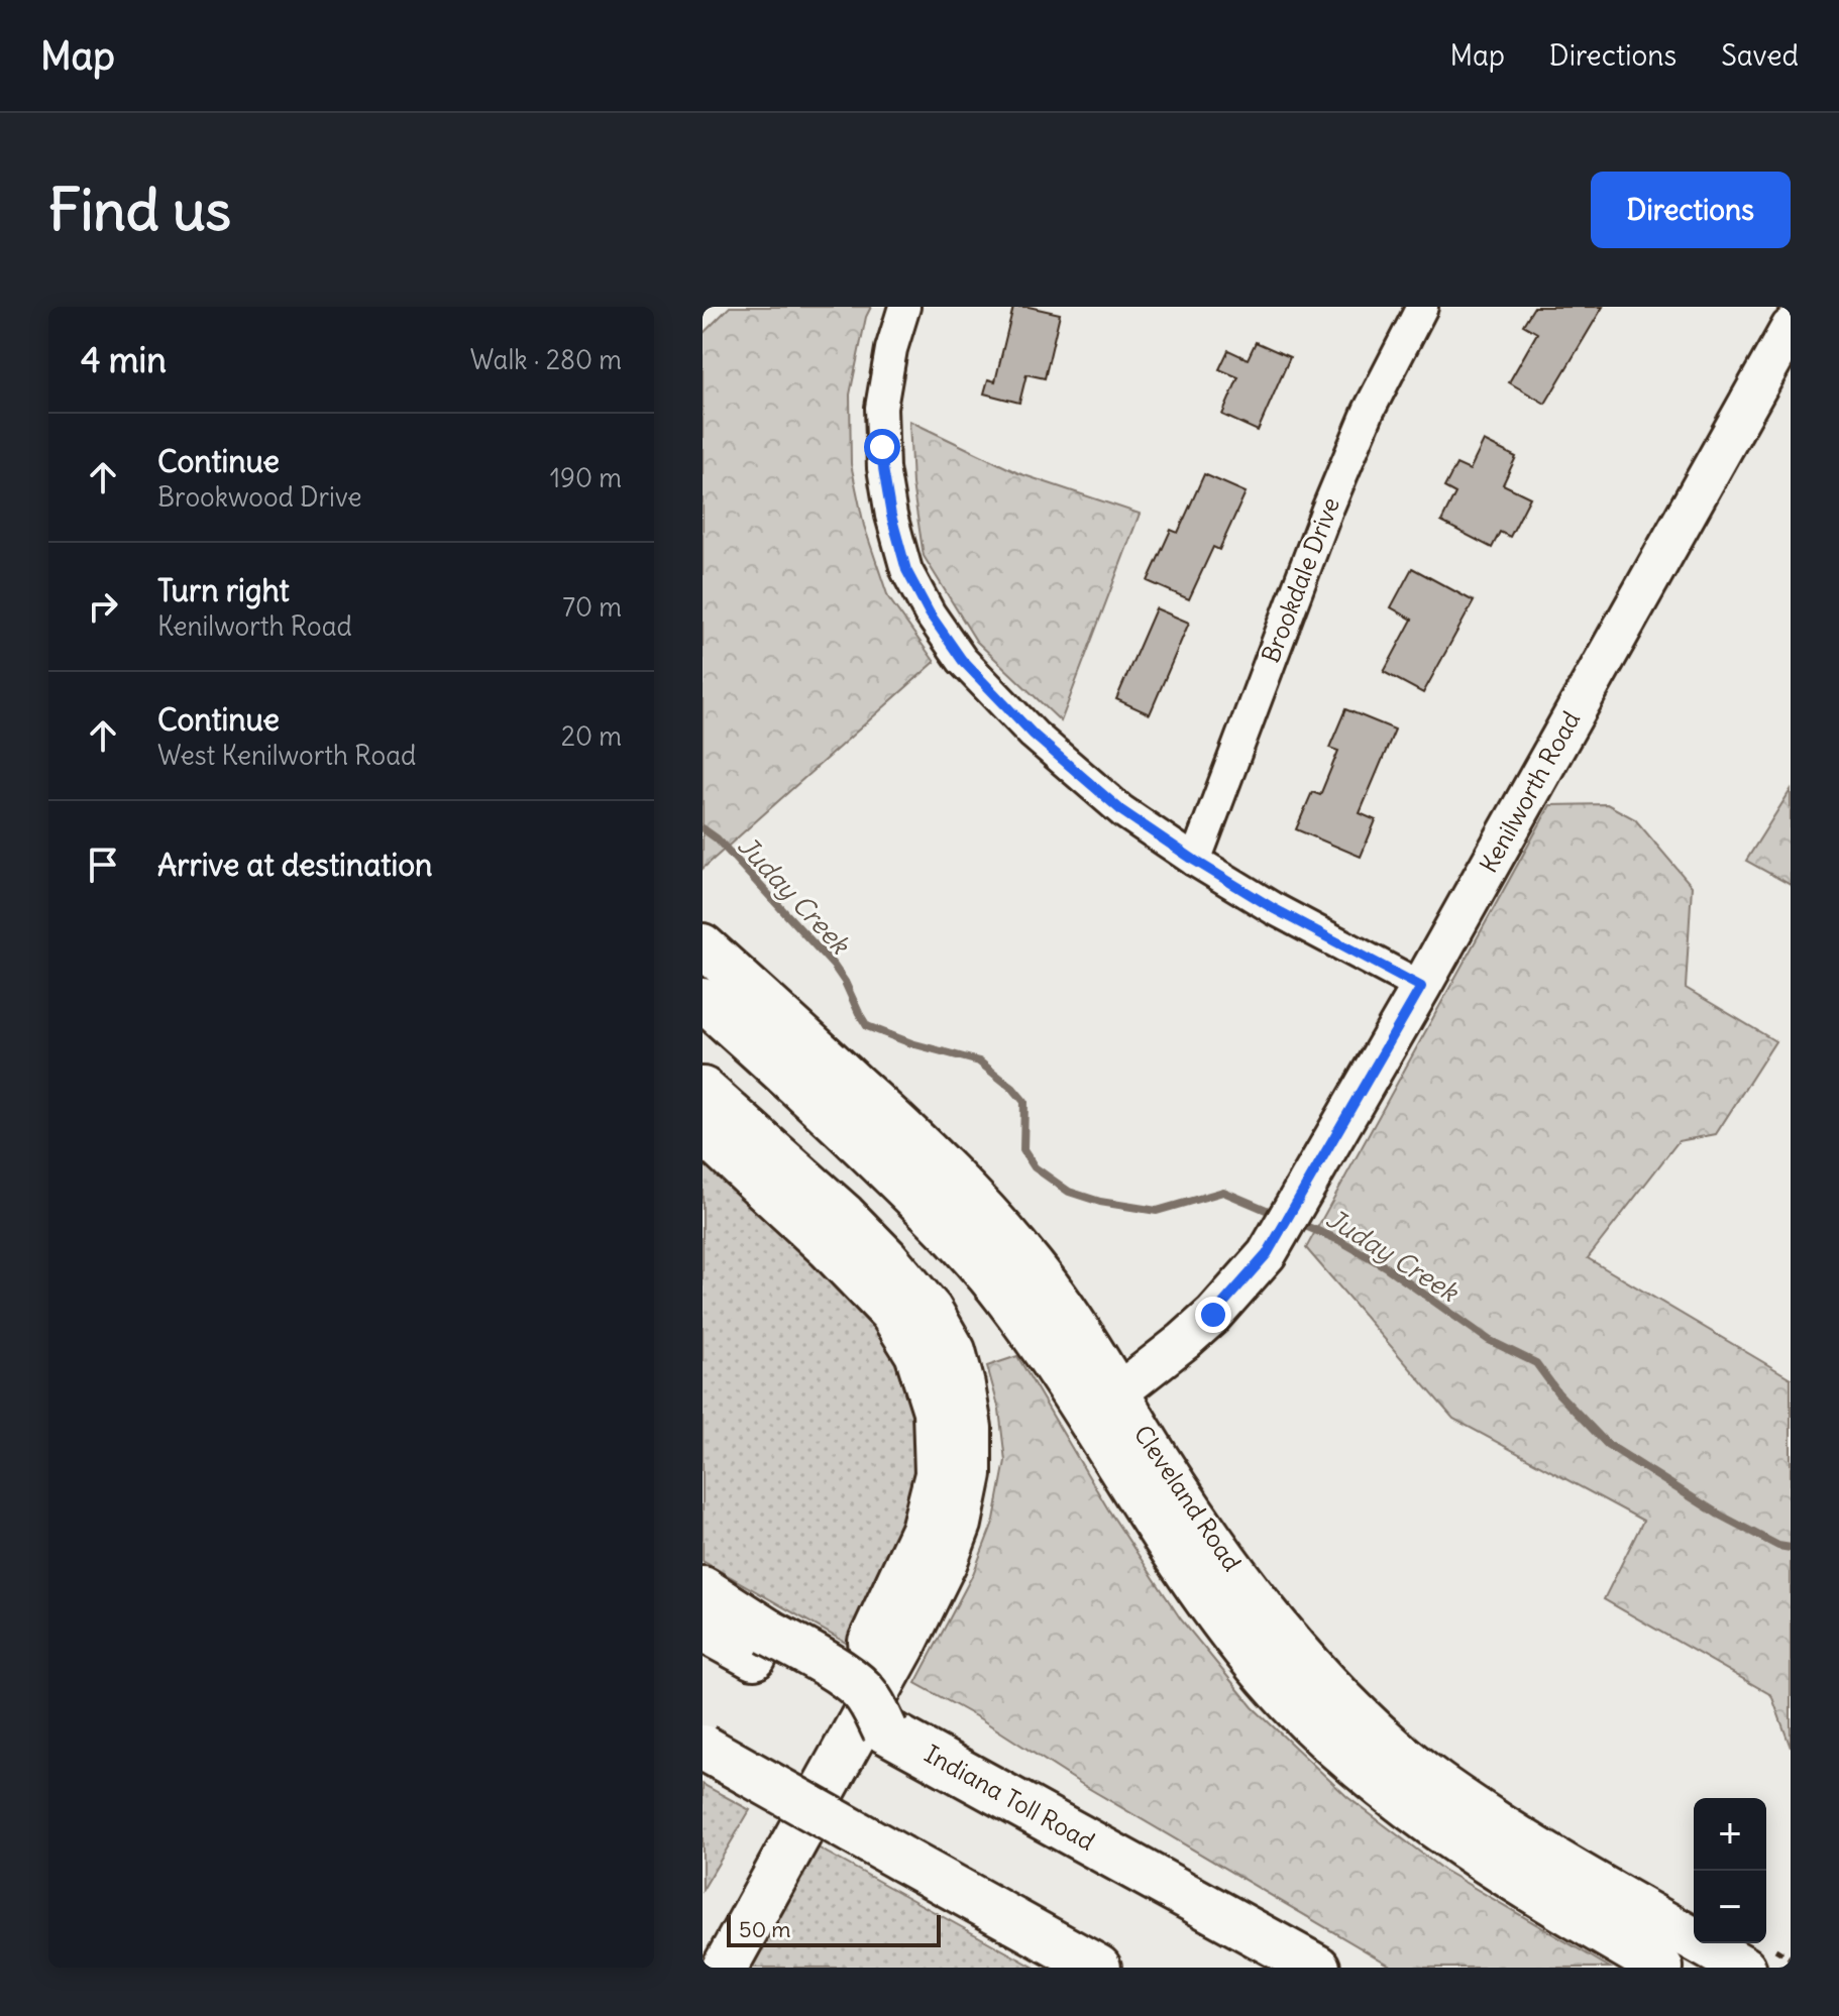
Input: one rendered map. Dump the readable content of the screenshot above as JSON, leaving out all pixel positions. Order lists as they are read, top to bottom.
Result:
{
  "streets": {
    "highway": ["Indiana Toll Road"],
    "main road": ["Cleveland Road"],
    "street": ["Brookdale Drive", "Kenilworth Road"]
  },
  "crossings": [
    ["Kenilworth Road", "Cleveland Road"]
  ],
  "water": ["Juday Creek"],
  "scale_bar": "50 m",
  "page": {
    "header": "Map",
    "nav": ["Map", "Directions", "Saved"],
    "buttons": "Directions",
    "title": "Find us",
    "heading": ["4 min", "Walk · 280 m"],
    "list": [
      ["Continue", "Brookwood Drive", "190 m"],
      ["Turn right", "Kenilworth Road", "70 m"],
      ["Continue", "West Kenilworth Road", "20 m"],
      "Arrive at destination"
    ],
    "map_buttons": ["+", "−"],
    "scale": "50 m"
  }
}
